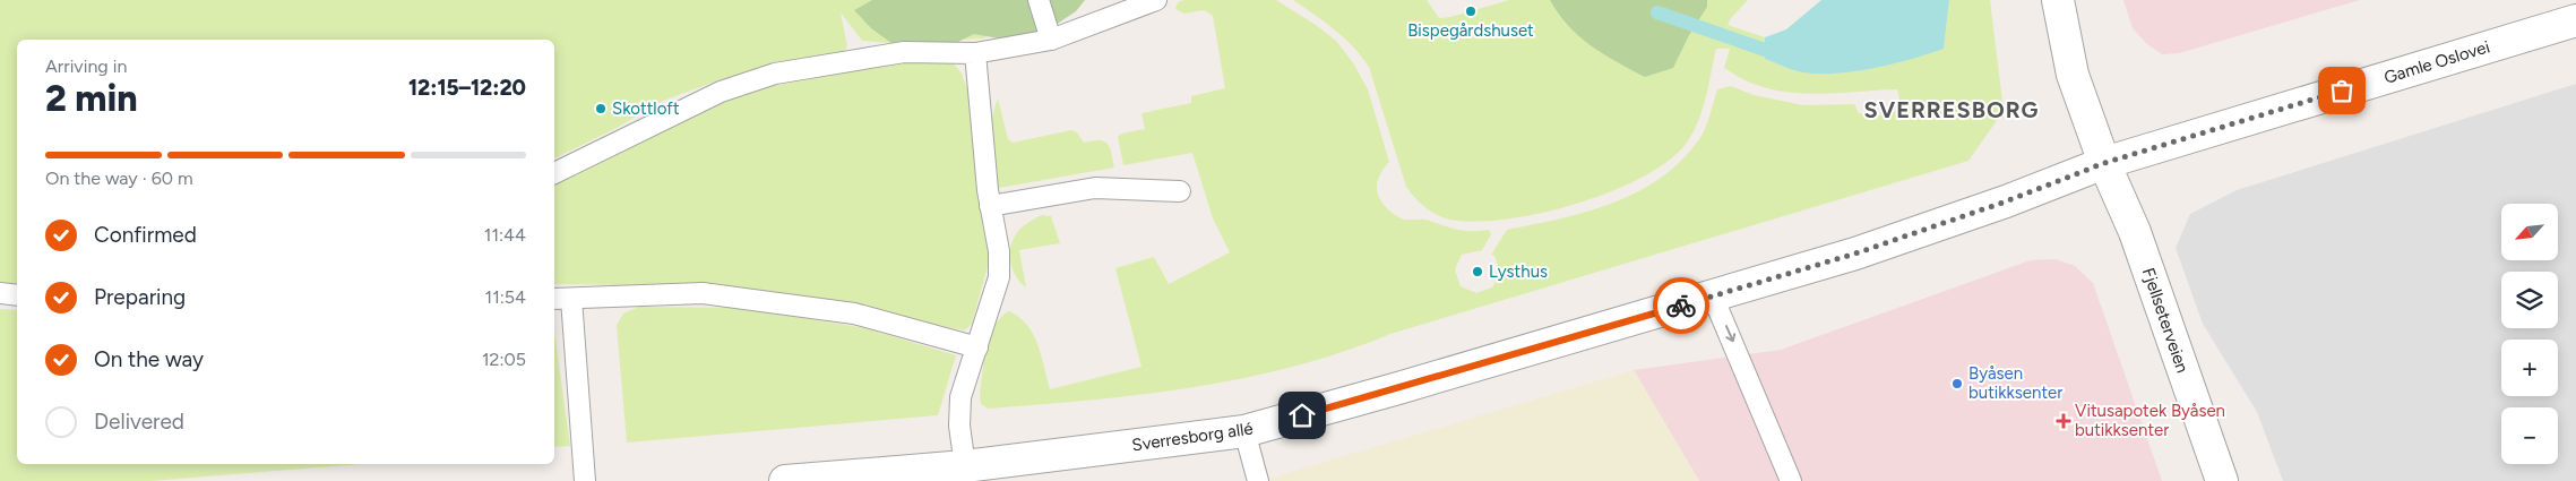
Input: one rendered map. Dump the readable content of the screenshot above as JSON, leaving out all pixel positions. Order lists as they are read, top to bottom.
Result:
{
  "streets": {
    "street": ["Gamle Oslovei", "Fjellseterveien", "Sverresborg allé"]
  },
  "crossings": [
    ["Gamle Oslovei", "Fjellseterveien"],
    ["Gamle Oslovei", "Sverresborg allé"],
    ["Fjellseterveien", "Sverresborg allé"]
  ],
  "districts": ["SVERRESBORG"],
  "places": {
    "other": [
      "Bispegårdshuset",
      "Skottloft",
      "Lysthus",
      "Byåsen butikksenter"
    ],
    "health": ["Vitusapotek Byåsen butikksenter"]
  },
  "north": "bottom left",
  "page": {
    "heading": ["2 min", "Arriving in", "12:15–12:20"],
    "bar": "On the way · 60 m",
    "map_buttons": ["+", "−"],
    "list": [
      ["Confirmed", "11:44"],
      ["Preparing", "11:54"],
      ["On the way", "12:05"],
      "Delivered"
    ]
  }
}
